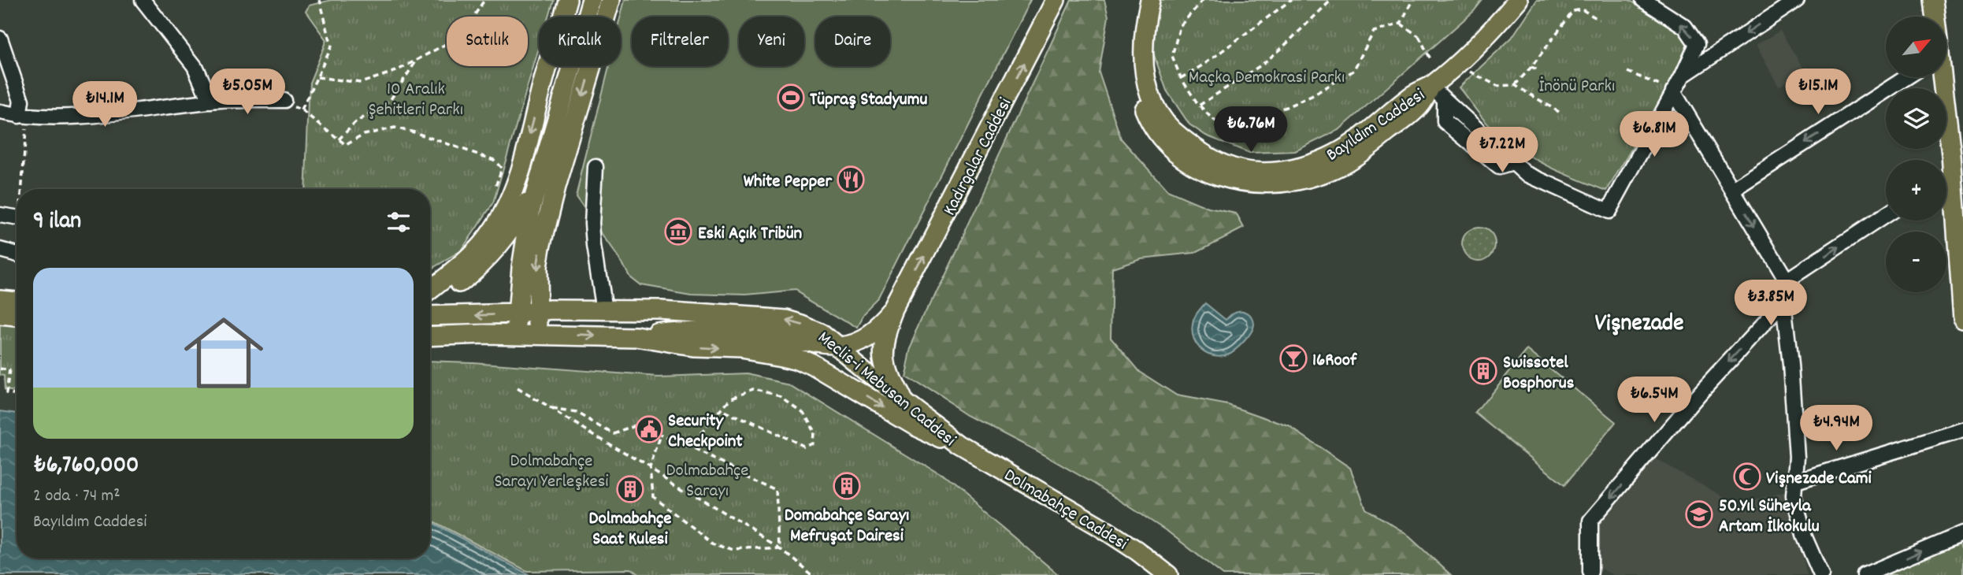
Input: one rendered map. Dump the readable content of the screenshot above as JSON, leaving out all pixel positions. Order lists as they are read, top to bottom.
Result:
{
  "streets": {
    "main road": [
      "Bayıldım Caddesi",
      "Kadırgalar Caddesi",
      "Meclis-i Mebusan Caddesi",
      "Dolmabahçe Caddesi"
    ]
  },
  "crossings": [
    ["Kadırgalar Caddesi", "Meclis-i Mebusan Caddesi"],
    ["Meclis-i Mebusan Caddesi", "Dolmabahçe Caddesi"]
  ],
  "one_way": ["Kadırgalar Caddesi"],
  "districts": ["Vişnezade"],
  "parks": [
    "Maçka Demokrasi Parkı",
    "İnönü Parkı",
    "10 Aralık Şehitleri Parkı",
    "Dolmabahçe Sarayı Yerleşkesi",
    "Dolmabahçe Sarayı"
  ],
  "places": {
    "sports": ["Tüpraş Stadyumu"],
    "restaurant": ["White Pepper"],
    "museum": ["Eski Açık Tribün"],
    "bar": ["16Roof"],
    "building": ["Swissotel Bosphorus", "Domabahçe Sarayı Mefruşat Dairesi", "Dolmabahçe Saat Kulesi"],
    "public building": ["Security Checkpoint"],
    "mosque": ["Vişnezade Cami"],
    "school or university": ["50.Yıl Süheyla Artam İlkokulu"]
  },
  "north": "top right",
  "page": {
    "map_buttons": ["+", "−"],
    "chip": [
      "Satılık",
      "Kiralık",
      "Filtreler",
      "Yeni",
      "Daire"
    ],
    "price": [
      "₺5.05M",
      "₺15.1M",
      "₺14.1M",
      "₺6.76M",
      "₺6.81M",
      "₺7.22M",
      "₺3.85M",
      "₺6.54M",
      "₺4.94M"
    ],
    "heading": "9 ilan",
    "list": [
      {
        "name": "₺6,760,000",
        "note": "2 oda · 74 m² · Bayıldım Caddesi"
      }
    ]
  }
}
